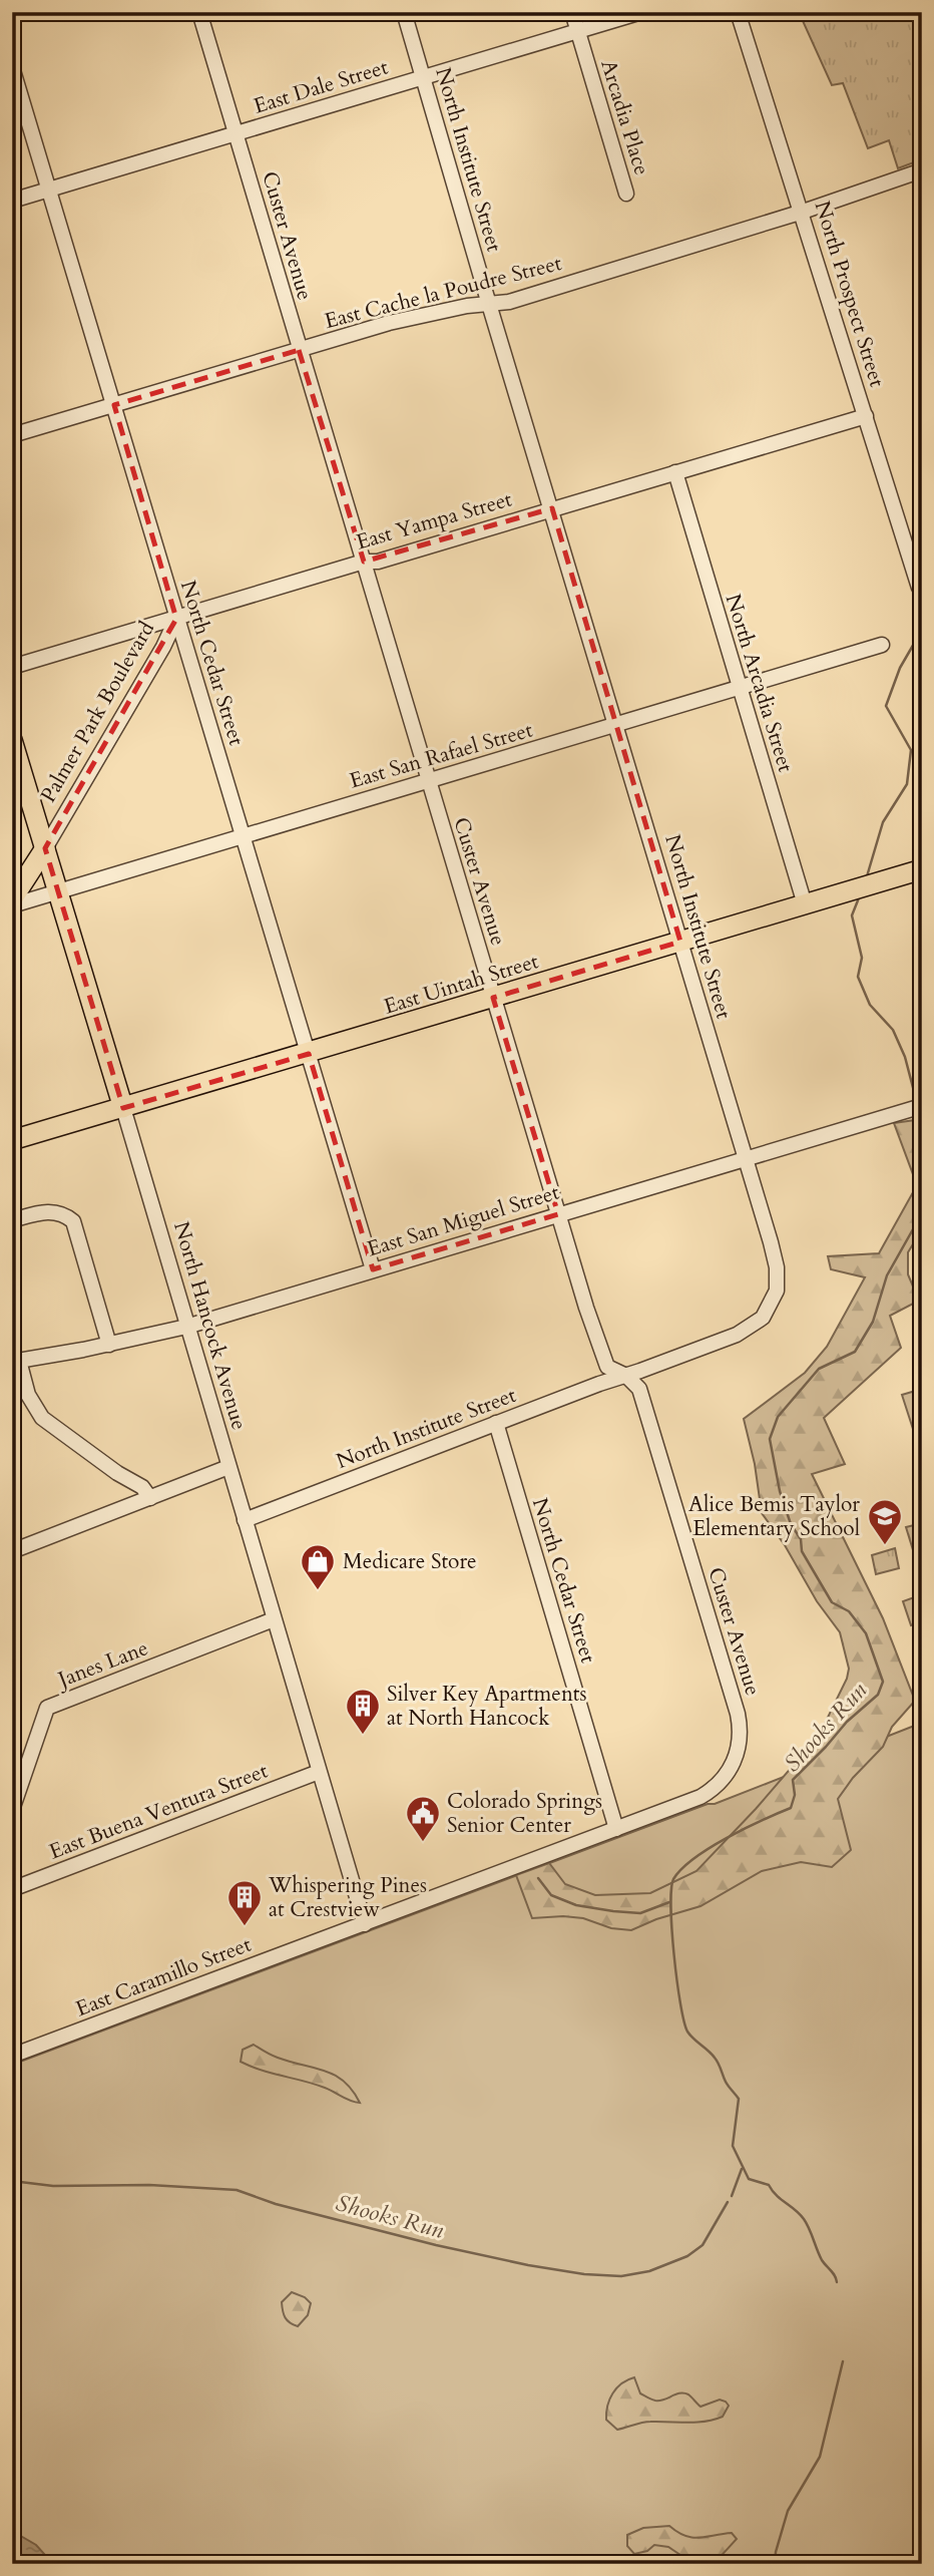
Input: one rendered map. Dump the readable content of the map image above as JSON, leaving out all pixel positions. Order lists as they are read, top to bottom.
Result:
{
  "streets": {
    "main road": ["Palmer Park Boulevard", "East Uintah Street", "North Hancock Avenue"],
    "street": [
      "East Dale Street",
      "Arcadia Place",
      "North Institute Street",
      "Custer Avenue",
      "East Cache la Poudre Street",
      "North Prospect Street",
      "East Yampa Street",
      "North Cedar Street",
      "North Arcadia Street",
      "East San Rafael Street",
      "East San Miguel Street",
      "Janes Lane",
      "East Buena Ventura Street",
      "East Caramillo Street"
    ]
  },
  "crossings": [
    ["East Dale Street", "Arcadia Place"],
    ["East Dale Street", "North Institute Street"],
    ["East Dale Street", "Custer Avenue"],
    ["East Dale Street", "North Cedar Street"],
    ["North Institute Street", "Custer Avenue"],
    ["North Institute Street", "East Cache la Poudre Street"],
    ["North Institute Street", "East Yampa Street"],
    ["North Institute Street", "North Cedar Street"],
    ["North Institute Street", "East San Rafael Street"],
    ["North Institute Street", "East Uintah Street"],
    ["North Institute Street", "East San Miguel Street"],
    ["North Institute Street", "North Hancock Avenue"],
    ["Custer Avenue", "East Cache la Poudre Street"],
    ["Custer Avenue", "East Yampa Street"],
    ["Custer Avenue", "East San Rafael Street"],
    ["Custer Avenue", "East Uintah Street"],
    ["Custer Avenue", "East San Miguel Street"],
    ["Custer Avenue", "East Caramillo Street"],
    ["East Cache la Poudre Street", "North Prospect Street"],
    ["East Cache la Poudre Street", "North Cedar Street"],
    ["North Prospect Street", "East Yampa Street"],
    ["East Yampa Street", "North Cedar Street"],
    ["East Yampa Street", "North Arcadia Street"],
    ["East Yampa Street", "Palmer Park Boulevard"],
    ["North Cedar Street", "Palmer Park Boulevard"],
    ["North Cedar Street", "East San Rafael Street"],
    ["North Cedar Street", "East Uintah Street"],
    ["North Cedar Street", "East San Miguel Street"],
    ["North Cedar Street", "East Caramillo Street"],
    ["North Arcadia Street", "East San Rafael Street"],
    ["North Arcadia Street", "East Uintah Street"],
    ["Palmer Park Boulevard", "East San Rafael Street"],
    ["Palmer Park Boulevard", "North Hancock Avenue"],
    ["East San Rafael Street", "North Hancock Avenue"],
    ["East Uintah Street", "North Hancock Avenue"],
    ["East San Miguel Street", "North Hancock Avenue"],
    ["North Hancock Avenue", "Janes Lane"],
    ["North Hancock Avenue", "East Buena Ventura Street"],
    ["North Hancock Avenue", "East Caramillo Street"]
  ],
  "water": ["Shooks Run"],
  "places": {
    "school or university": ["Alice Bemis Taylor Elementary School"],
    "shop": ["Medicare Store"],
    "building": ["Silver Key Apartments at North Hancock", "Whispering Pines at Crestview"],
    "public building": ["Colorado Springs Senior Center"]
  }
}
